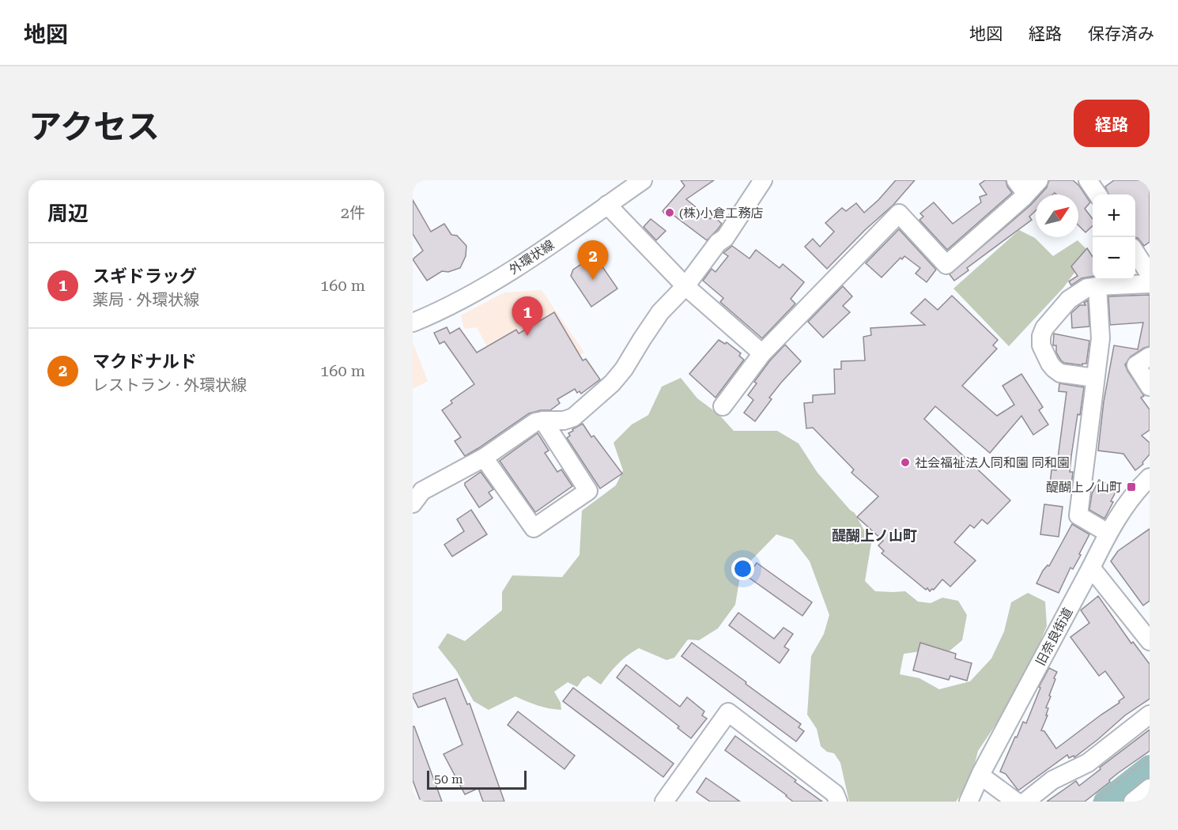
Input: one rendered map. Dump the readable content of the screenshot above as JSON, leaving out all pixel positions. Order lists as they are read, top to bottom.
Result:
{
  "streets": {
    "street": ["外環状線", "旧奈良街道"]
  },
  "districts": ["醍醐上ノ山町"],
  "places": {
    "other": ["(株)小倉工務店", "社会福祉法人同和園 同和園"],
    "transit": ["醍醐上ノ山町"]
  },
  "scale_bar": "50 m",
  "north": "top right",
  "page": {
    "header": "地図",
    "nav": ["地図", "経路", "保存済み"],
    "title": "アクセス",
    "buttons": "経路",
    "heading": ["周辺", "2件"],
    "map_buttons": ["+", "−"],
    "pins": ["2", "1"],
    "list": [
      {
        "mark": "1",
        "name": "スギドラッグ",
        "note": "薬局 · 外環状線",
        "value": "160 m"
      },
      {
        "mark": "2",
        "name": "マクドナルド",
        "note": "レストラン · 外環状線",
        "value": "160 m"
      }
    ],
    "scale": "50 m"
  }
}
